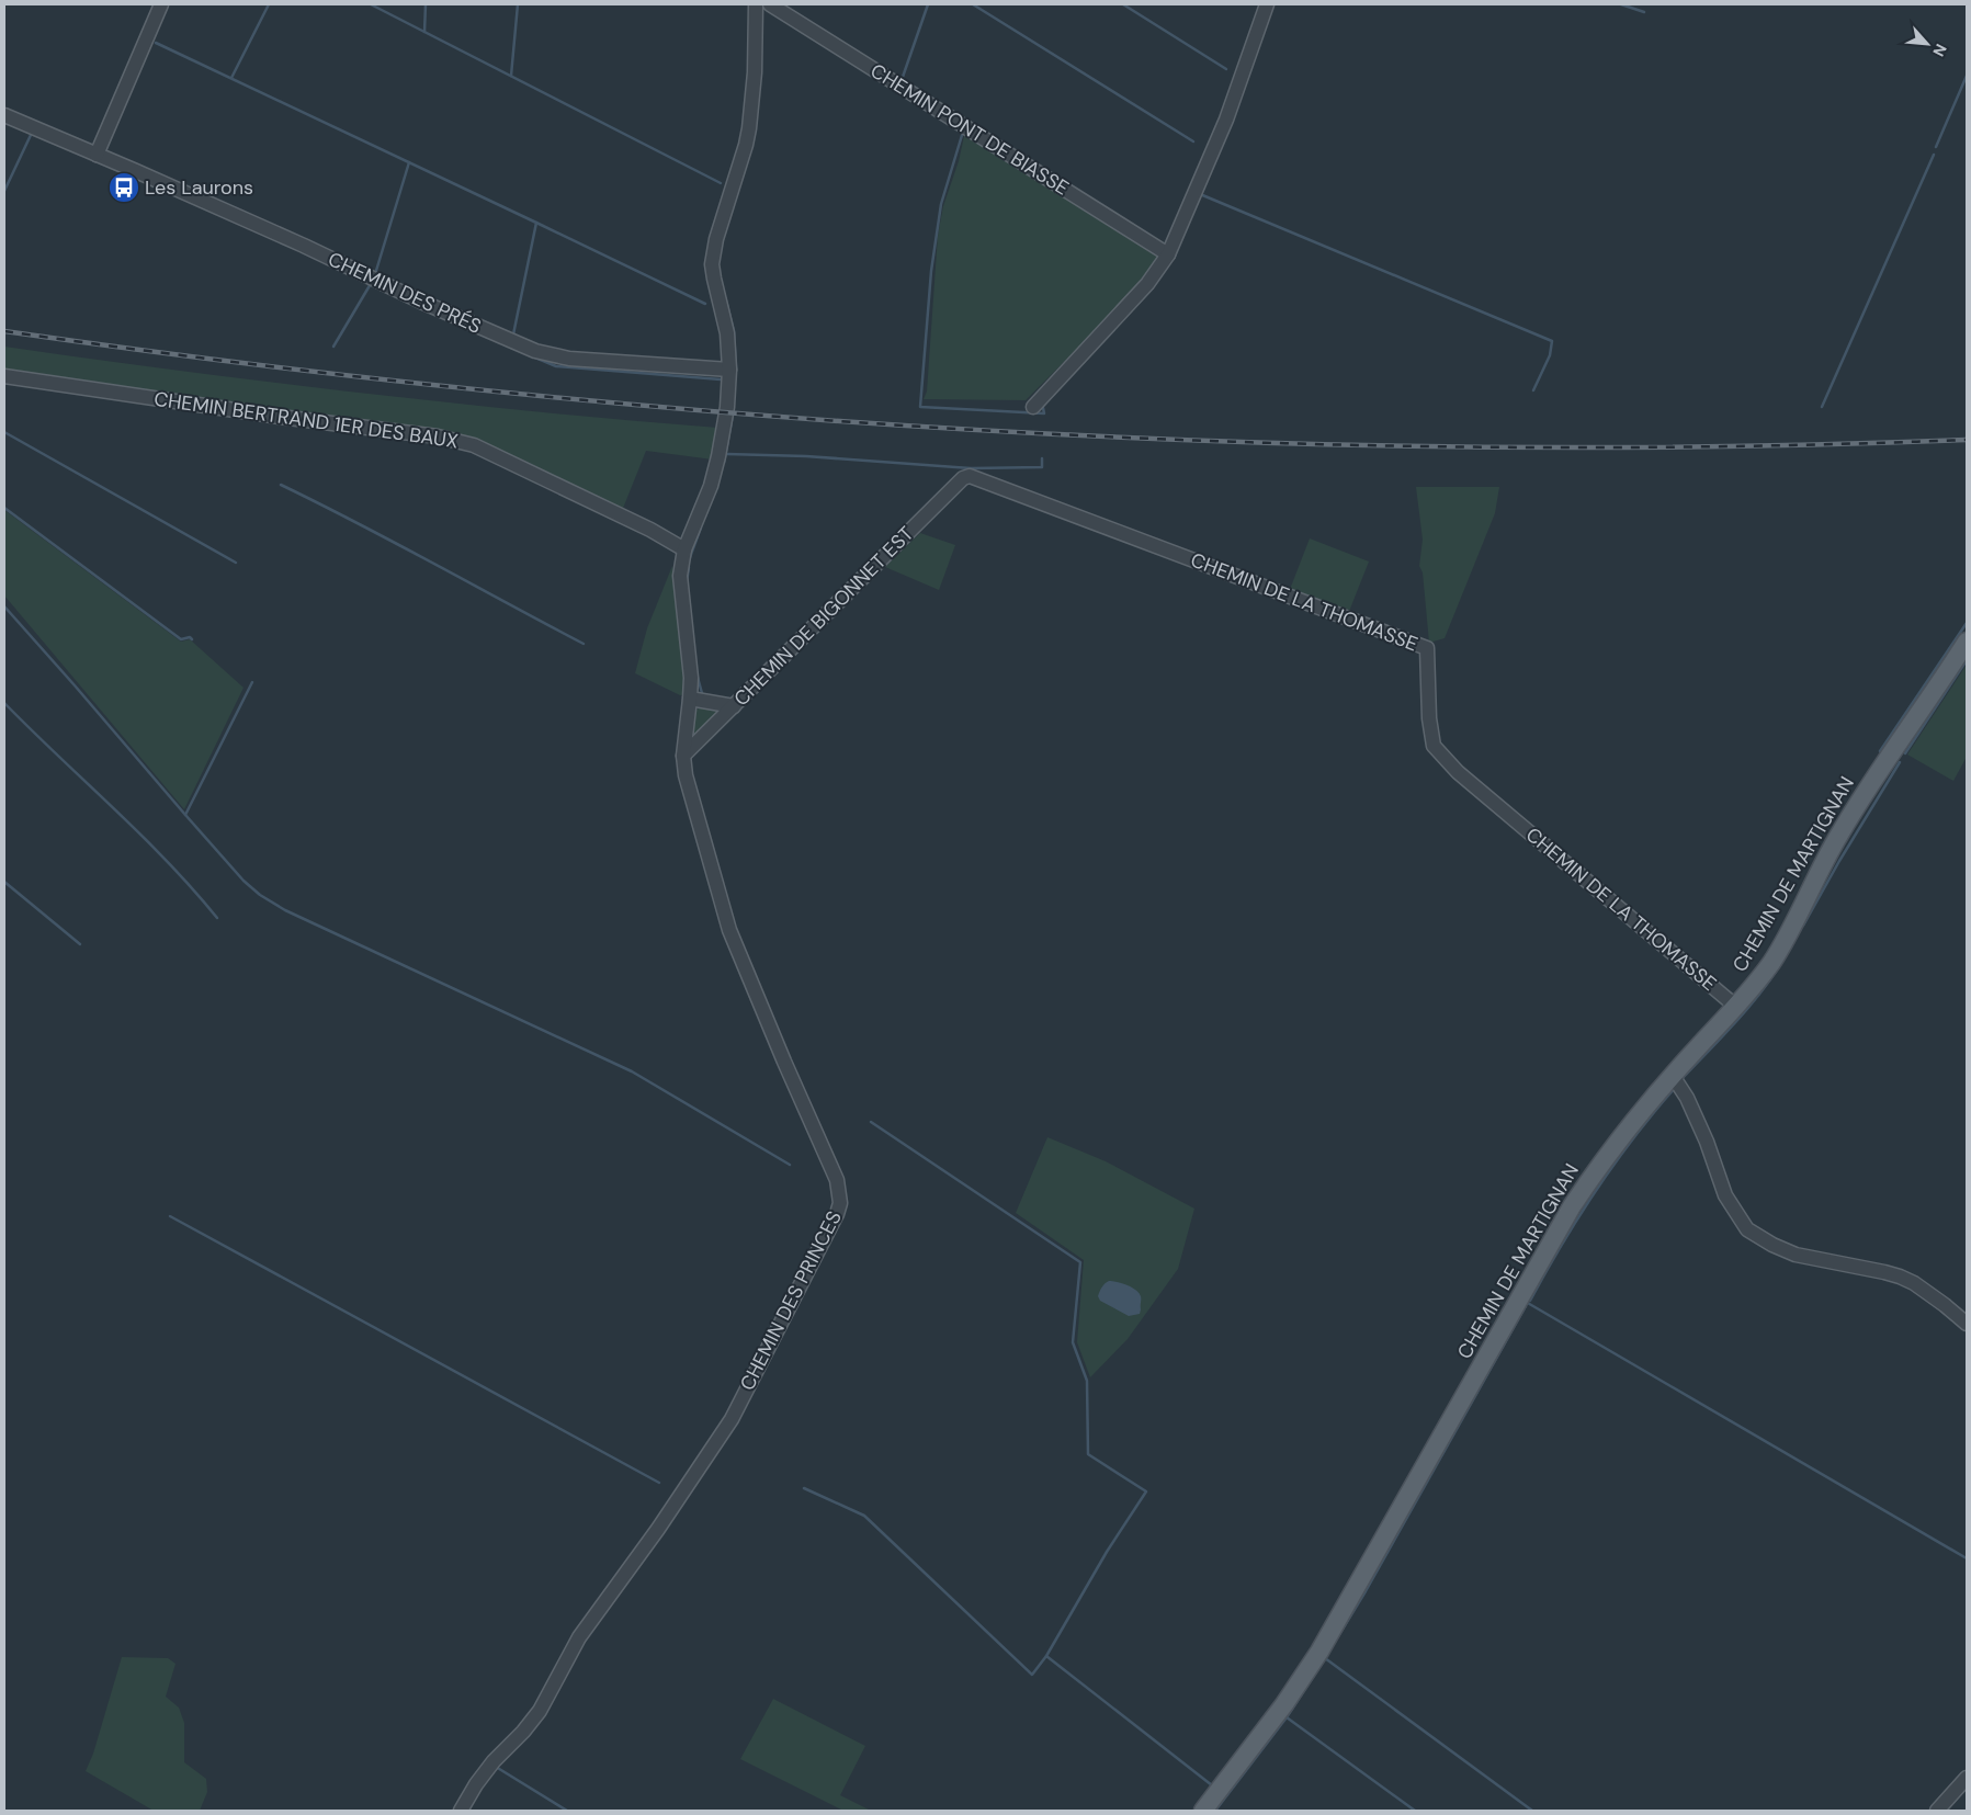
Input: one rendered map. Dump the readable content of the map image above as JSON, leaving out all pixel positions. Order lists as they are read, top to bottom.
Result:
{
  "streets": {
    "main road": ["CHEMIN DE MARTIGNAN"],
    "street": [
      "CHEMIN PONT DE BIASSE",
      "CHEMIN DES PRÉS",
      "CHEMIN BERTRAND 1ER DES BAUX",
      "CHEMIN DE LA THOMASSE",
      "CHEMIN DE BIGONNET EST",
      "CHEMIN DES PRINCES"
    ]
  },
  "crossings": [
    ["CHEMIN DES PRÉS", "CHEMIN DES PRINCES"],
    ["CHEMIN BERTRAND 1ER DES BAUX", "CHEMIN DES PRINCES"],
    ["CHEMIN DE LA THOMASSE", "CHEMIN DE BIGONNET EST"],
    ["CHEMIN DE LA THOMASSE", "CHEMIN DE MARTIGNAN"],
    ["CHEMIN DE BIGONNET EST", "CHEMIN DES PRINCES"]
  ],
  "places": {
    "bus stop": ["Les Laurons"]
  },
  "north": "bottom right"
}
